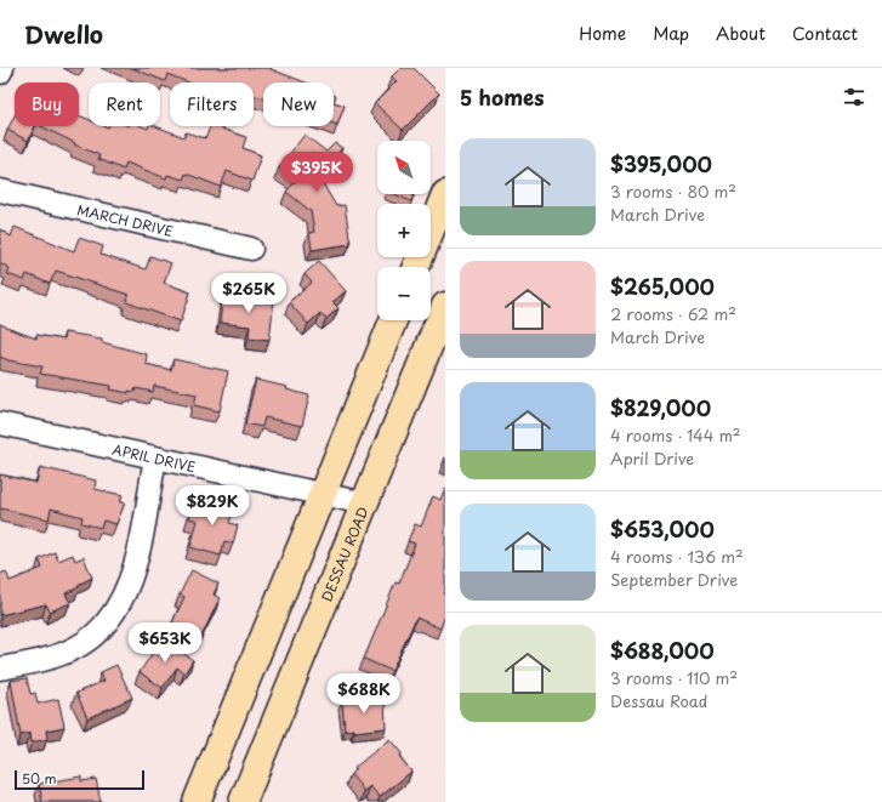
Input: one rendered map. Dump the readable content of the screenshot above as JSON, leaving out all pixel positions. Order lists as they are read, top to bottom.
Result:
{
  "streets": {
    "main road": ["DESSAU ROAD"],
    "street": ["MARCH DRIVE", "APRIL DRIVE"]
  },
  "crossings": [
    ["APRIL DRIVE", "DESSAU ROAD"]
  ],
  "scale_bar": "50 m",
  "north": "top left",
  "page": {
    "header": "Dwello",
    "nav": [
      "Home",
      "Map",
      "About",
      "Contact"
    ],
    "heading": "5 homes",
    "chip": [
      "Buy",
      "Rent",
      "Filters",
      "New"
    ],
    "list": [
      {
        "name": "$395,000",
        "note": "3 rooms · 80 m² · March Drive"
      },
      {
        "name": "$265,000",
        "note": "2 rooms · 62 m² · March Drive"
      },
      {
        "name": "$829,000",
        "note": "4 rooms · 144 m² · April Drive"
      },
      {
        "name": "$653,000",
        "note": "4 rooms · 136 m² · September Drive"
      },
      {
        "name": "$688,000",
        "note": "3 rooms · 110 m² · Dessau Road"
      }
    ],
    "map_buttons": ["+", "−"],
    "price": [
      "$395K",
      "$265K",
      "$829K",
      "$653K",
      "$688K"
    ],
    "scale": "50 m"
  }
}
